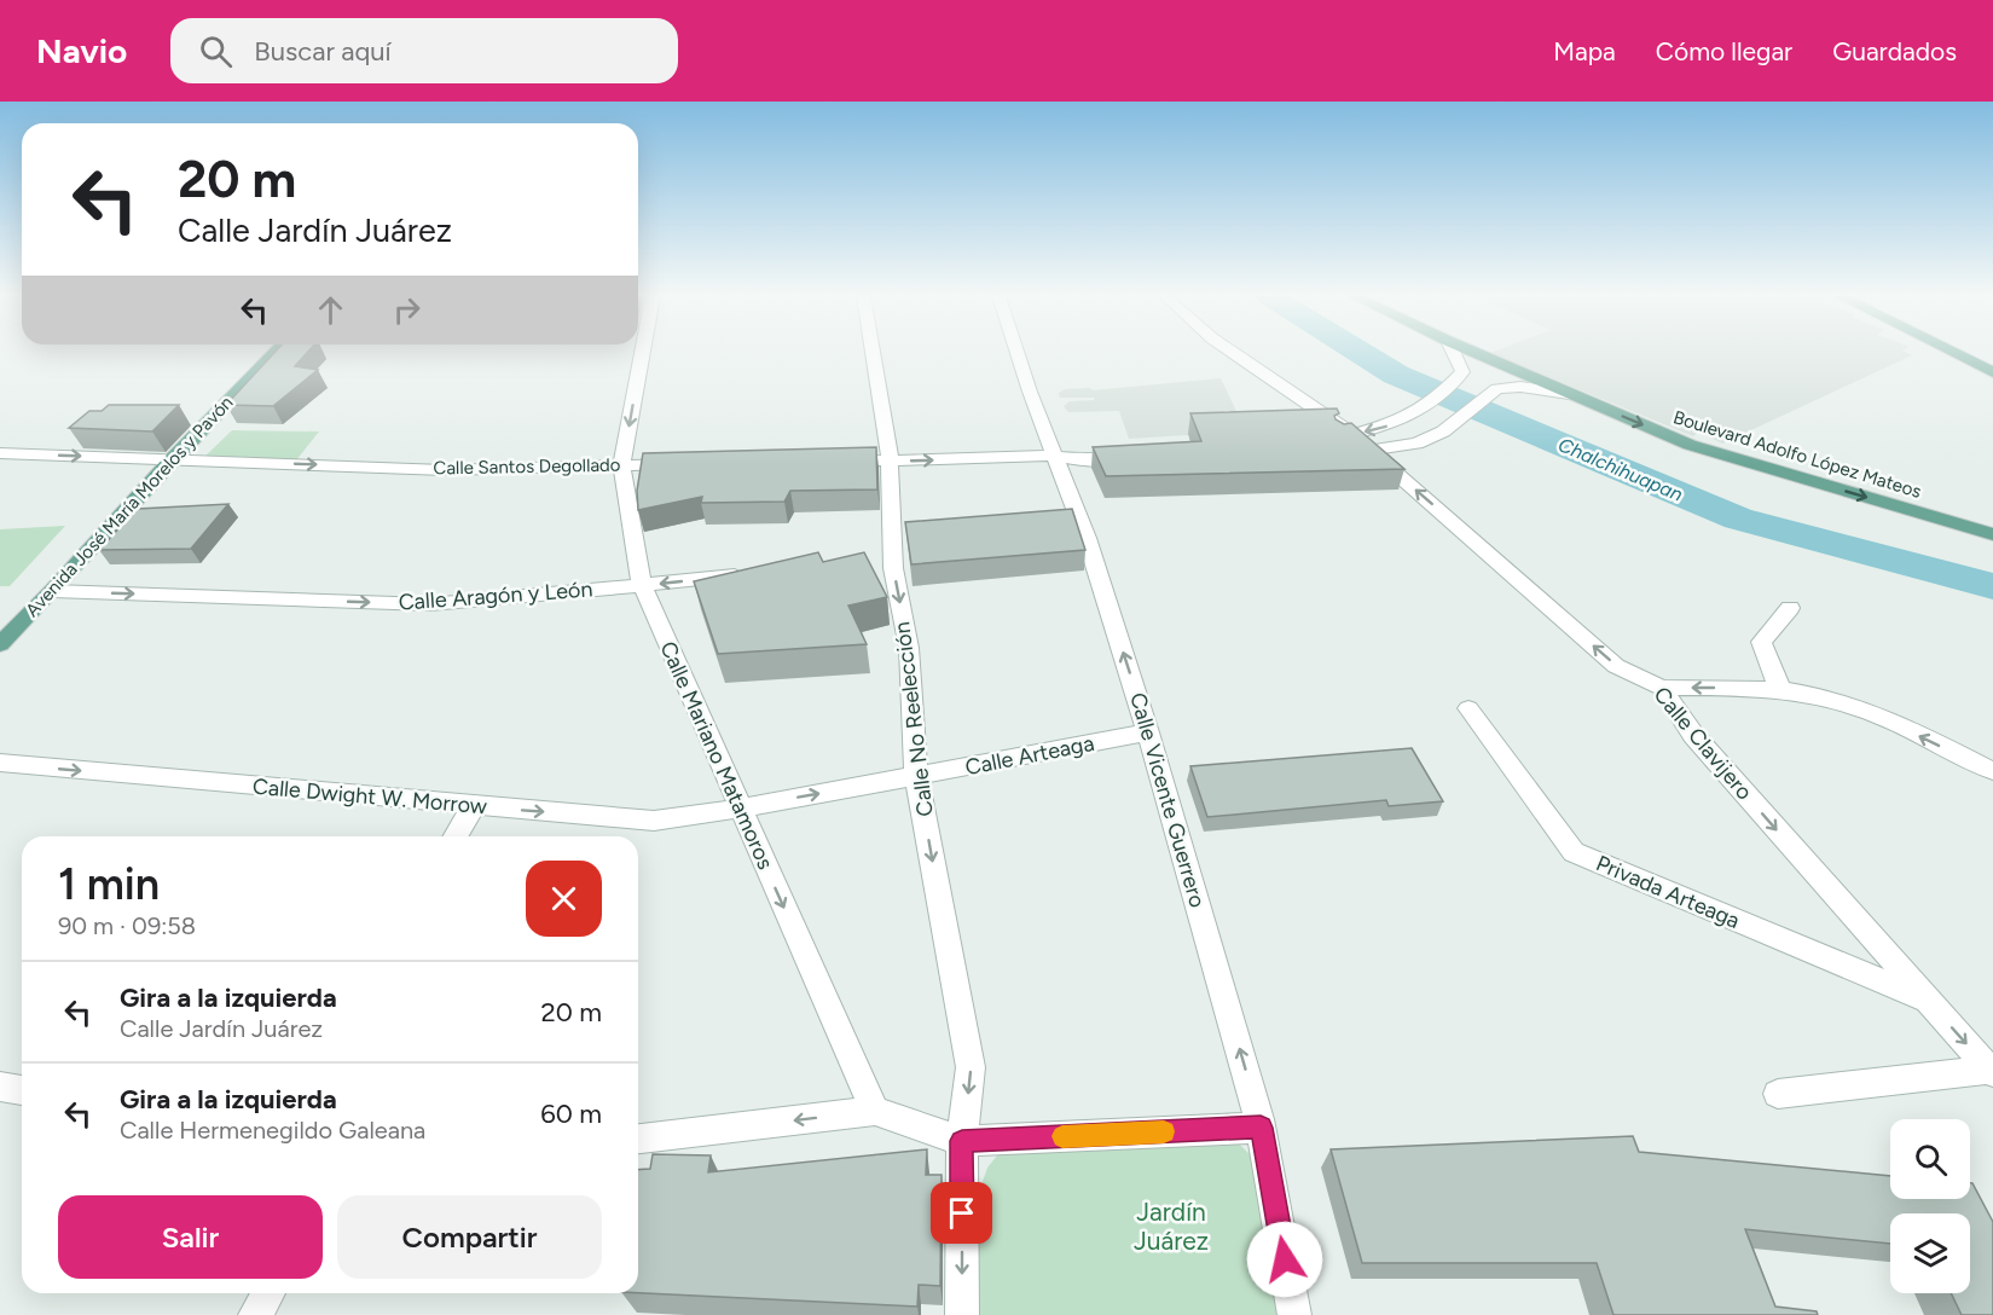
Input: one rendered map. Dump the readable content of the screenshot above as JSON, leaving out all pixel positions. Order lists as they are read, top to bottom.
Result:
{
  "streets": {
    "main road": ["Boulevard Adolfo López Mateos", "Avenida José María Morelos y Pavón"],
    "street": [
      "Calle Santos Degollado",
      "Calle Aragón y León",
      "Calle No Reelección",
      "Calle Clavijero",
      "Calle Mariano Matamoros",
      "Calle Arteaga",
      "Calle Dwight W. Morrow",
      "Calle Vicente Guerrero",
      "Privada Arteaga"
    ]
  },
  "crossings": [
    ["Boulevard Adolfo López Mateos", "Calle Clavijero"],
    ["Calle Santos Degollado", "Avenida José María Morelos y Pavón"],
    ["Calle Santos Degollado", "Calle Mariano Matamoros"],
    ["Avenida José María Morelos y Pavón", "Calle Aragón y León"],
    ["Calle Aragón y León", "Calle Mariano Matamoros"],
    ["Calle No Reelección", "Calle Arteaga"],
    ["Calle Clavijero", "Privada Arteaga"],
    ["Calle Mariano Matamoros", "Calle Arteaga"],
    ["Calle Mariano Matamoros", "Calle Dwight W. Morrow"],
    ["Calle Arteaga", "Calle Dwight W. Morrow"],
    ["Calle Arteaga", "Calle Vicente Guerrero"]
  ],
  "one_way": [
    "Boulevard Adolfo López Mateos",
    "Calle Santos Degollado",
    "Calle No Reelección",
    "Calle Mariano Matamoros",
    "Calle Arteaga",
    "Calle Dwight W. Morrow",
    "Calle Vicente Guerrero"
  ],
  "water": ["Chalchihuapan"],
  "parks": ["Jardín Juárez"],
  "page": {
    "header": "Navio",
    "search": "Buscar aquí",
    "nav": ["Mapa", "Cómo llegar", "Guardados"],
    "turn": ["20 m", "Calle Jardín Juárez"],
    "heading": ["1 min", "90 m · 09:58"],
    "list": [
      {
        "name": "Gira a la izquierda",
        "note": "Calle Jardín Juárez",
        "value": "20 m"
      },
      {
        "name": "Gira a la izquierda",
        "note": "Calle Hermenegildo Galeana",
        "value": "60 m"
      }
    ],
    "buttons": ["Salir", "Compartir"]
  }
}
